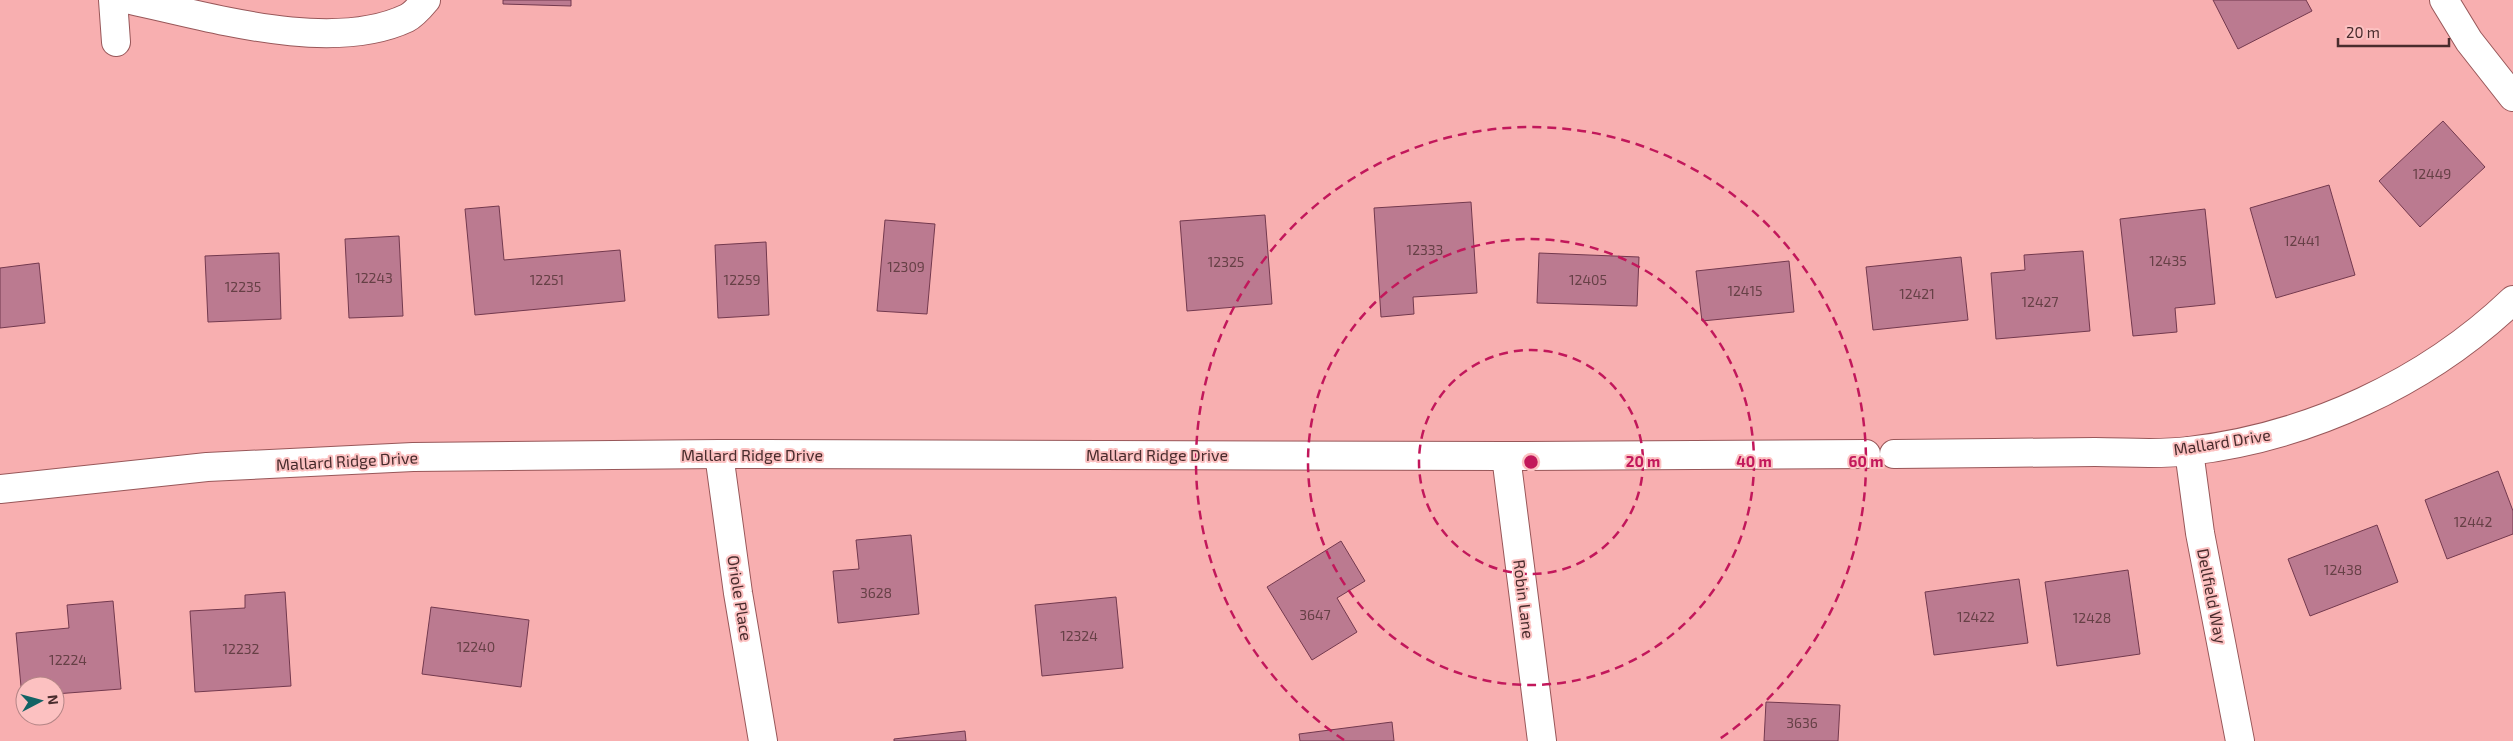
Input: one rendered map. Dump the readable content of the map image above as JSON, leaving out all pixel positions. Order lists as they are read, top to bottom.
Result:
{
  "streets": {
    "street": [
      "Mallard Drive",
      "Mallard Ridge Drive",
      "Dellfield Way",
      "Oriole Place",
      "Robin Lane"
    ]
  },
  "crossings": [
    ["Mallard Drive", "Dellfield Way"],
    ["Mallard Ridge Drive", "Oriole Place"],
    ["Mallard Ridge Drive", "Robin Lane"]
  ],
  "house_numbers": [
    "12449",
    "12441",
    "12333",
    "12435",
    "12325",
    "12309",
    "12243",
    "12251",
    "12259",
    "12405",
    "12235",
    "12415",
    "12421",
    "12427",
    "12442",
    "12438",
    "3628",
    "3647",
    "12422",
    "12428",
    "12324",
    "12240",
    "12232",
    "12224",
    "3636"
  ],
  "scale_bar": "20 m",
  "north": "right",
  "rings": ["20 m", "40 m", "60 m"]
}
